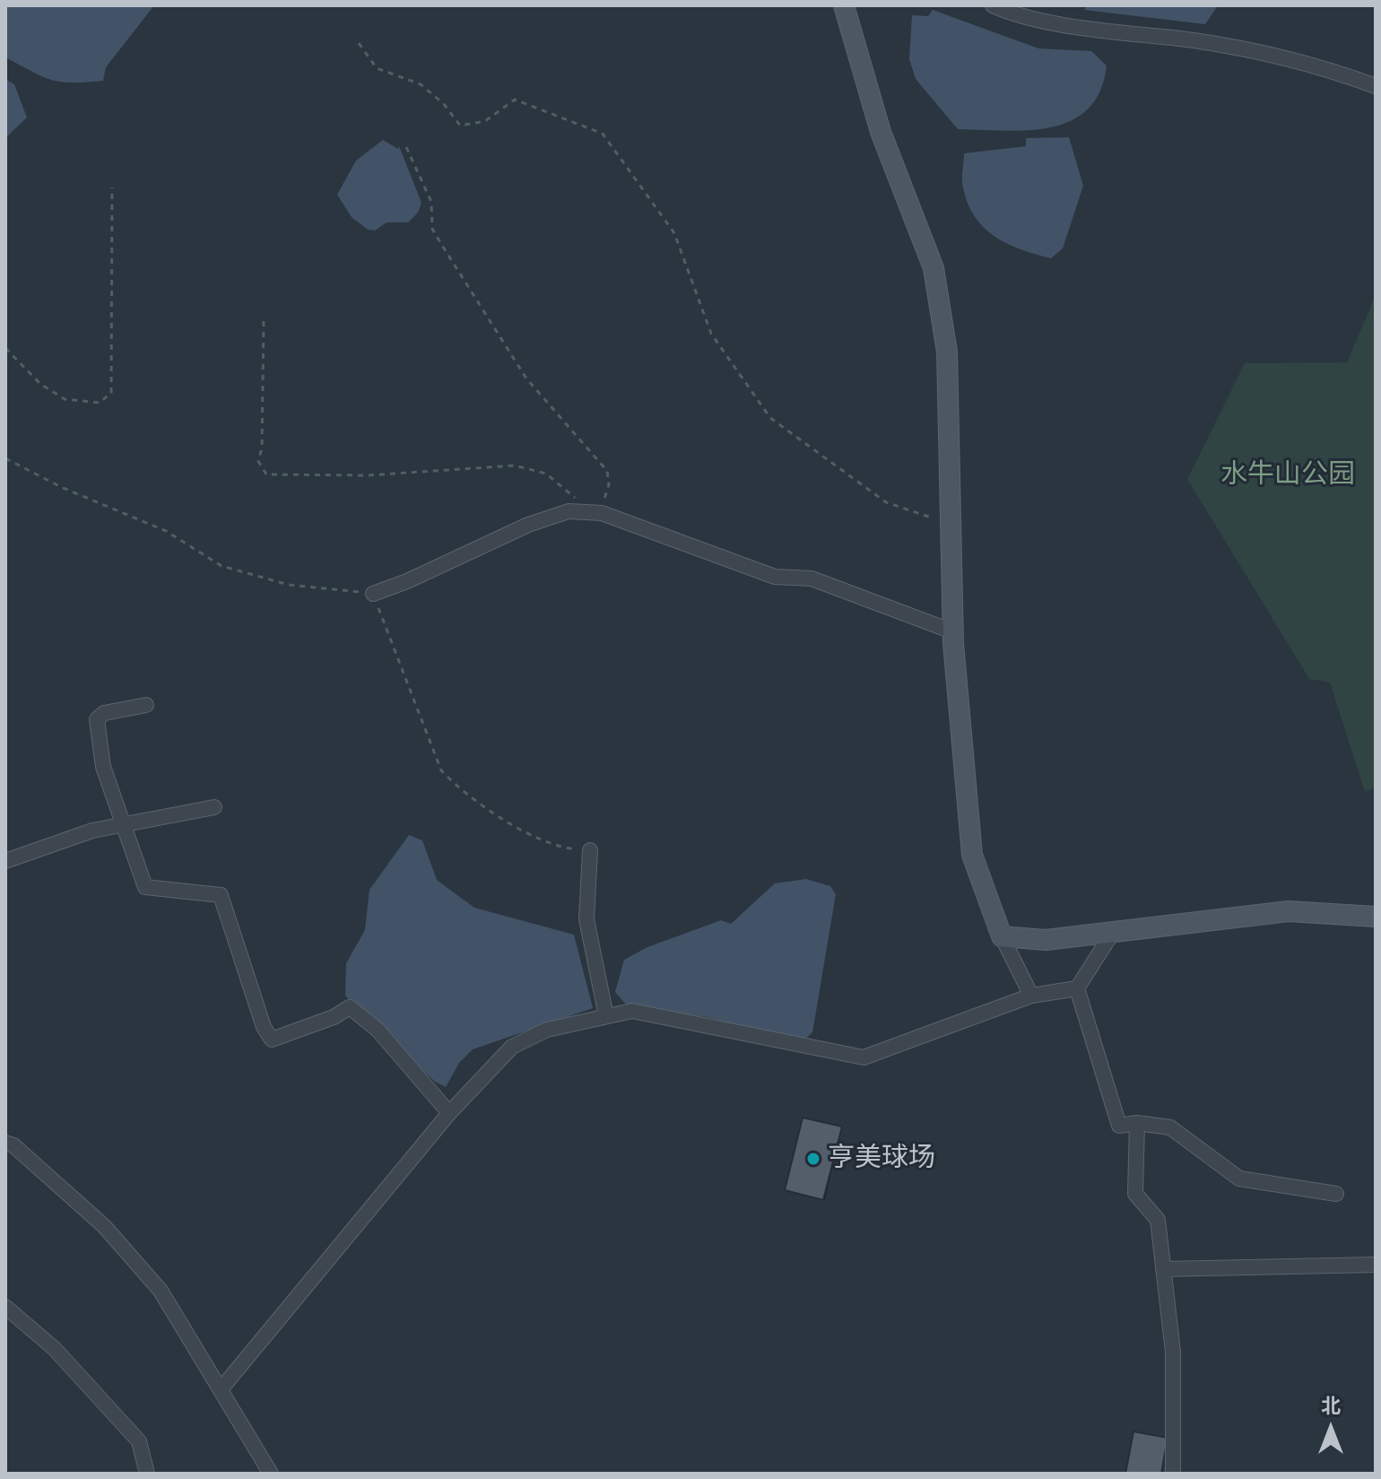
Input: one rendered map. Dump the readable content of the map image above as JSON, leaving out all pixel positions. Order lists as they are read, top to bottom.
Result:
{
  "parks": ["水牛山公园"],
  "places": ["亨美球场"],
  "north": "top"
}
